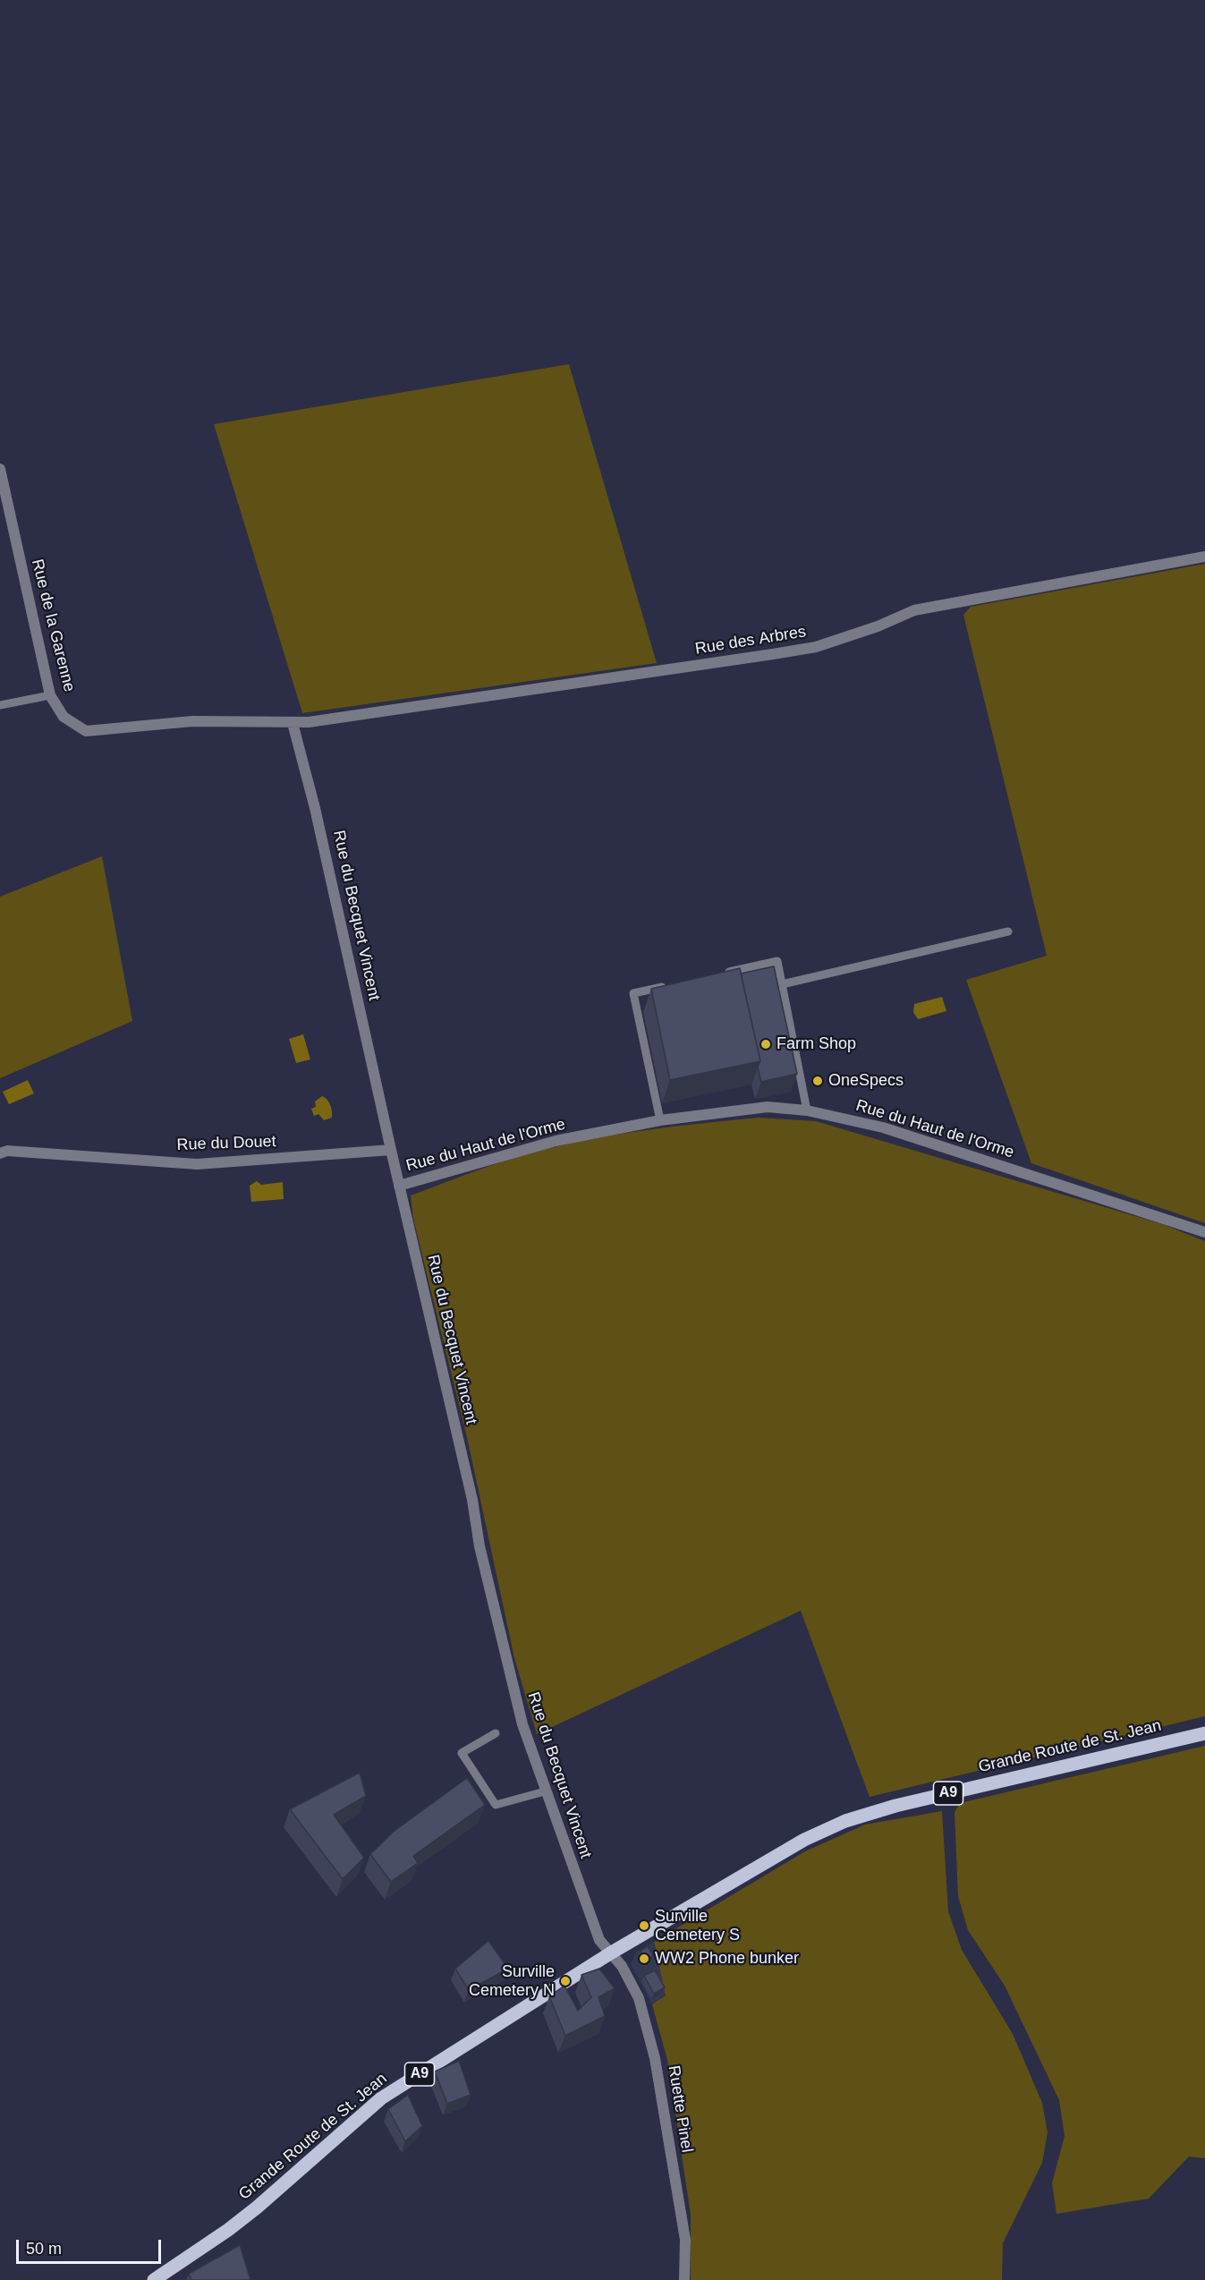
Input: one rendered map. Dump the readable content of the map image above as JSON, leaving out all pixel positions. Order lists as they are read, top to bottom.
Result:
{
  "streets": {
    "main road": ["Grande Route de St. Jean", "A9"],
    "street": [
      "Rue de la Garenne",
      "Rue des Arbres",
      "Rue du Becquet Vincent",
      "Rue du Haut de l'Orme",
      "Rue du Douet",
      "Ruette Pinel"
    ]
  },
  "crossings": [
    ["Rue de la Garenne", "Rue des Arbres"],
    ["Rue de la Garenne", "Rue du Becquet Vincent"],
    ["Rue des Arbres", "Rue du Becquet Vincent"],
    ["Rue du Becquet Vincent", "Rue du Haut de l'Orme"],
    ["Rue du Becquet Vincent", "Rue du Douet"],
    ["Rue du Becquet Vincent", "Grande Route de St. Jean"],
    ["Rue du Becquet Vincent", "Ruette Pinel"],
    ["Grande Route de St. Jean", "Ruette Pinel"]
  ],
  "places": [
    "Farm Shop",
    "OneSpecs",
    "Surville Cemetery S",
    "WW2 Phone bunker",
    "Surville Cemetery N"
  ],
  "scale_bar": "50 m"
}
